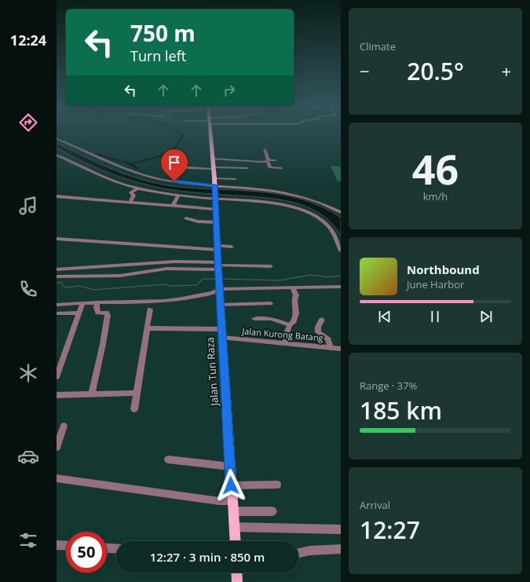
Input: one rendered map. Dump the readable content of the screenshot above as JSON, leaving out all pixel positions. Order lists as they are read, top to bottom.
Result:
{
  "streets": {
    "main road": ["Jalan Tun Raza"],
    "street": ["Jalan Kurong Batang"]
  },
  "crossings": [
    ["Jalan Kurong Batang", "Jalan Tun Raza"]
  ],
  "page": {
    "tabs": "12:24",
    "tile": [
      "Climate",
      ["46", "km/h"],
      ["Range · 37%", "185 km"],
      ["Arrival", "12:27"]
    ],
    "turn": ["750 m", "Turn left"],
    "heat": ["−", "20.5°", "+"],
    "song": ["Northbound", "June Harbor"],
    "limit": "50",
    "trip": "12:27 · 3 min · 850 m"
  }
}
